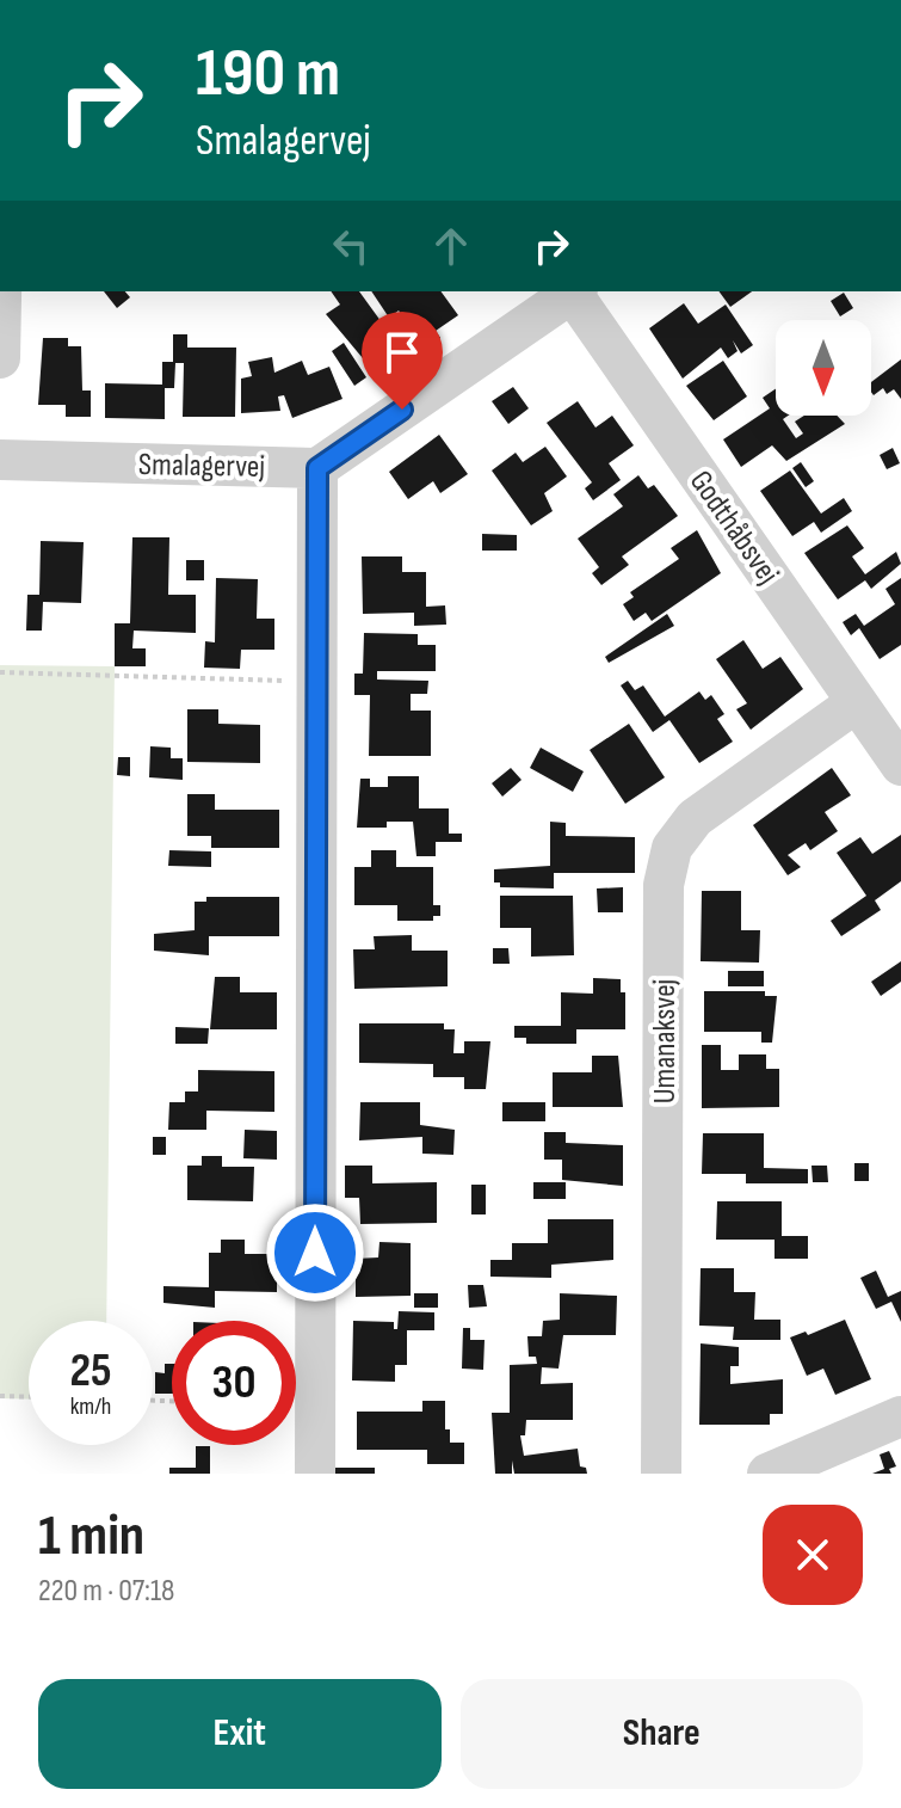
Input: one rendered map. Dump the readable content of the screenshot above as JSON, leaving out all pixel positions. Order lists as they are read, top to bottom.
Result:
{
  "streets": {
    "street": ["Smalagervej", "Godthåbsvej", "Umanaksvej"]
  },
  "crossings": [
    ["Godthåbsvej", "Umanaksvej"]
  ],
  "north": "bottom",
  "page": {
    "turn": ["190 m", "Smalagervej"],
    "speed": "25 km/h",
    "limit": "30",
    "heading": ["1 min", "220 m · 07:18"],
    "buttons": ["Exit", "Share"]
  }
}
